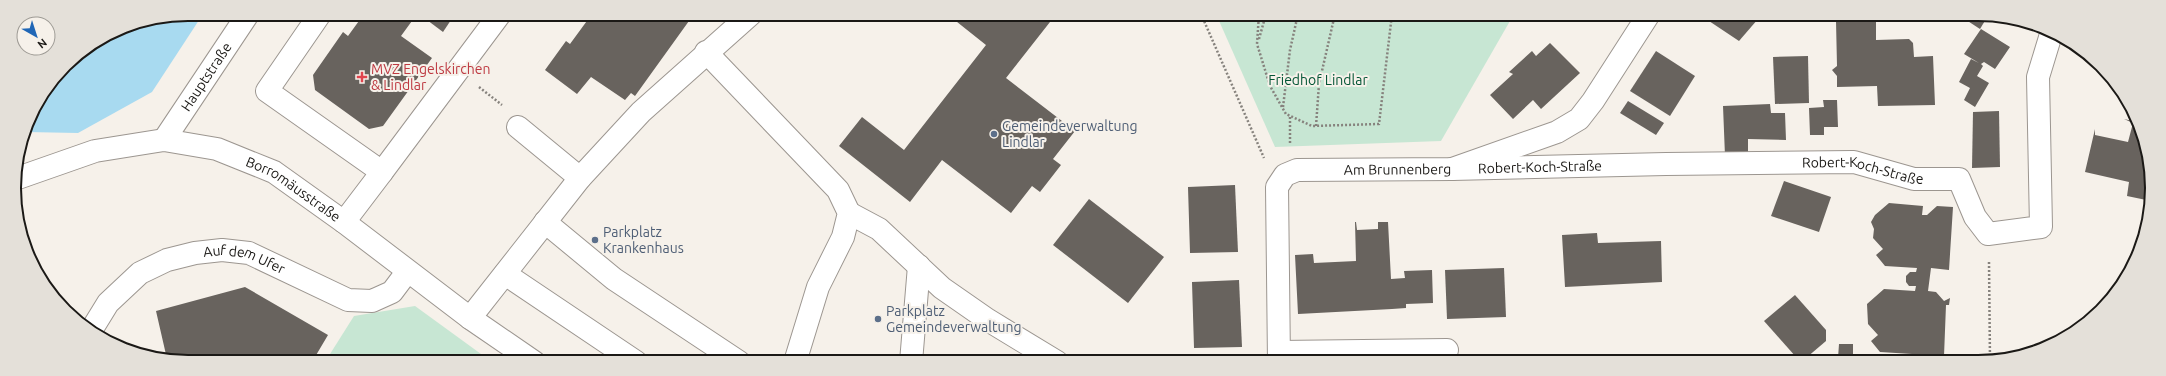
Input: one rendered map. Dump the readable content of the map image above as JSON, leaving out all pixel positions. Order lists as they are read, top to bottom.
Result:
{
  "streets": {
    "street": [
      "Hauptstraße",
      "Robert-Koch-Straße",
      "Am Brunnenberg",
      "Borromäusstraße",
      "Auf dem Ufer"
    ]
  },
  "crossings": [
    ["Hauptstraße", "Borromäusstraße"],
    ["Robert-Koch-Straße", "Am Brunnenberg"],
    ["Borromäusstraße", "Auf dem Ufer"]
  ],
  "parks": ["Friedhof Lindlar"],
  "places": {
    "health": ["MVZ Engelskirchen & Lindlar"],
    "other": ["Gemeindeverwaltung Lindlar", "Parkplatz Krankenhaus", "Parkplatz Gemeindeverwaltung"]
  },
  "north": "bottom right"
}
